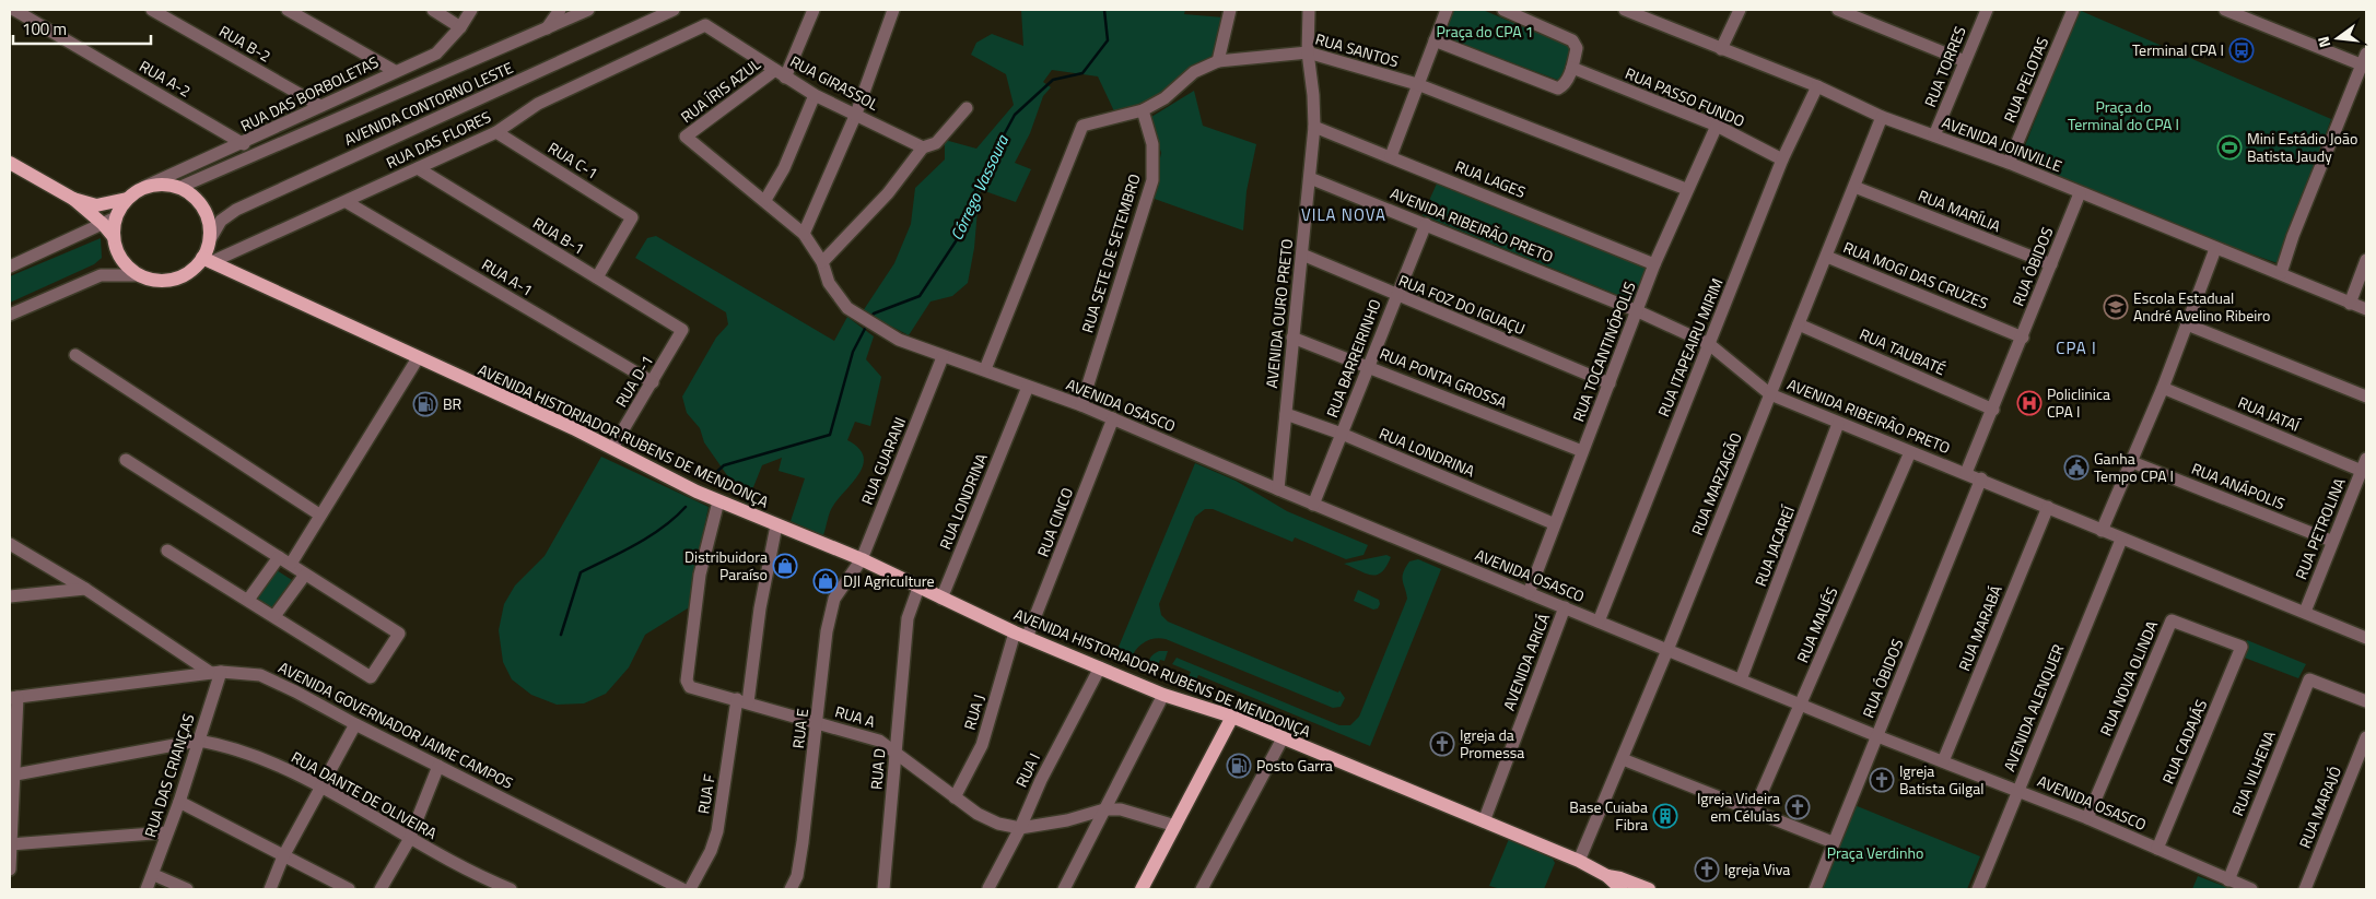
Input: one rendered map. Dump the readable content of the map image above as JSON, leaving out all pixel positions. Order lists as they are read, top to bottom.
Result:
{
  "streets": {
    "main road": ["AVENIDA HISTORIADOR RUBENS DE MENDONÇA"],
    "street": [
      "RUA B-2",
      "RUA SANTOS",
      "RUA TORRES",
      "RUA A-2",
      "RUA PELOTAS",
      "RUA GIRASSOL",
      "RUA ÍRIS AZUL",
      "RUA DAS BORBOLETAS",
      "RUA PASSO FUNDO",
      "AVENIDA CONTORNO LESTE",
      "RUA DAS FLORES",
      "AVENIDA JOINVILLE",
      "RUA C-1",
      "RUA LAGES",
      "RUA MARÍLIA",
      "AVENIDA RIBEIRÃO PRETO",
      "RUA B-1",
      "RUA SETE DE SETEMBRO",
      "RUA ÓBIDOS",
      "RUA MOGI DAS CRUZES",
      "RUA A-1",
      "RUA FOZ DO IGUAÇU",
      "AVENIDA OURO PRETO",
      "RUA ITAPEAIRU MIRIM",
      "RUA TOCANTINÓPOLIS",
      "RUA TAUBATÉ",
      "RUA BARREIRINHO",
      "RUA PONTA GROSSA",
      "RUA D-1",
      "AVENIDA OSASCO",
      "RUA JATAÍ",
      "RUA LONDRINA",
      "RUA GUARANI",
      "RUA MARZAGÃO",
      "RUA ANÁPOLIS",
      "RUA CINCO",
      "RUA PETROLINA",
      "RUA JACAREÍ",
      "RUA MAUÉS",
      "RUA MARABÁ",
      "AVENIDA ARICÁ",
      "RUA NOVA OLINDA",
      "AVENIDA ALENQUER",
      "RUA J",
      "RUA A",
      "AVENIDA GOVERNADOR JAIME CAMPOS",
      "RUA E",
      "RUA CADAJÁS",
      "RUA D",
      "RUA I",
      "RUA VILHENA",
      "RUA DAS CRIANÇAS",
      "RUA F",
      "RUA DANTE DE OLIVEIRA",
      "RUA MARAJÓ"
    ]
  },
  "crossings": [
    ["RUA B-2", "RUA DAS BORBOLETAS"],
    ["RUA SANTOS", "RUA SETE DE SETEMBRO"],
    ["RUA SANTOS", "AVENIDA OURO PRETO"],
    ["RUA SANTOS", "RUA TOCANTINÓPOLIS"],
    ["RUA SANTOS", "AVENIDA OSASCO"],
    ["RUA TORRES", "AVENIDA JOINVILLE"],
    ["RUA A-2", "RUA DAS BORBOLETAS"],
    ["RUA PELOTAS", "AVENIDA JOINVILLE"],
    ["RUA GIRASSOL", "RUA ÍRIS AZUL"],
    ["RUA GIRASSOL", "RUA DAS FLORES"],
    ["RUA ÍRIS AZUL", "AVENIDA OSASCO"],
    ["RUA DAS BORBOLETAS", "AVENIDA CONTORNO LESTE"],
    ["RUA DAS BORBOLETAS", "RUA DAS FLORES"],
    ["RUA DAS BORBOLETAS", "AVENIDA HISTORIADOR RUBENS DE MENDONÇA"],
    ["RUA PASSO FUNDO", "RUA ITAPEAIRU MIRIM"],
    ["RUA PASSO FUNDO", "RUA TOCANTINÓPOLIS"],
    ["AVENIDA CONTORNO LESTE", "RUA DAS FLORES"],
    ["AVENIDA CONTORNO LESTE", "AVENIDA HISTORIADOR RUBENS DE MENDONÇA"],
    ["RUA DAS FLORES", "RUA C-1"],
    ["RUA DAS FLORES", "RUA B-1"],
    ["RUA DAS FLORES", "RUA A-1"],
    ["RUA DAS FLORES", "AVENIDA HISTORIADOR RUBENS DE MENDONÇA"],
    ["AVENIDA JOINVILLE", "RUA ÓBIDOS"],
    ["AVENIDA JOINVILLE", "RUA ITAPEAIRU MIRIM"],
    ["AVENIDA JOINVILLE", "RUA MARZAGÃO"],
    ["RUA C-1", "RUA B-1"],
    ["RUA LAGES", "AVENIDA OURO PRETO"],
    ["RUA LAGES", "RUA TOCANTINÓPOLIS"],
    ["RUA MARÍLIA", "RUA ÓBIDOS"],
    ["RUA MARÍLIA", "RUA MARZAGÃO"],
    ["AVENIDA RIBEIRÃO PRETO", "RUA ÓBIDOS"],
    ["AVENIDA RIBEIRÃO PRETO", "AVENIDA OURO PRETO"],
    ["AVENIDA RIBEIRÃO PRETO", "RUA ITAPEAIRU MIRIM"],
    ["AVENIDA RIBEIRÃO PRETO", "RUA TOCANTINÓPOLIS"],
    ["AVENIDA RIBEIRÃO PRETO", "RUA BARREIRINHO"],
    ["AVENIDA RIBEIRÃO PRETO", "RUA MARZAGÃO"],
    ["AVENIDA RIBEIRÃO PRETO", "RUA PETROLINA"],
    ["AVENIDA RIBEIRÃO PRETO", "RUA JACAREÍ"],
    ["AVENIDA RIBEIRÃO PRETO", "RUA MAUÉS"],
    ["AVENIDA RIBEIRÃO PRETO", "RUA MARABÁ"],
    ["AVENIDA RIBEIRÃO PRETO", "AVENIDA ALENQUER"],
    ["RUA B-1", "RUA D-1"],
    ["RUA SETE DE SETEMBRO", "AVENIDA OSASCO"],
    ["RUA ÓBIDOS", "RUA MOGI DAS CRUZES"],
    ["RUA ÓBIDOS", "RUA TAUBATÉ"],
    ["RUA ÓBIDOS", "AVENIDA OSASCO"],
    ["RUA MOGI DAS CRUZES", "RUA MARZAGÃO"],
    ["RUA A-1", "RUA D-1"],
    ["RUA FOZ DO IGUAÇU", "AVENIDA OURO PRETO"],
    ["RUA FOZ DO IGUAÇU", "RUA TOCANTINÓPOLIS"],
    ["RUA FOZ DO IGUAÇU", "RUA BARREIRINHO"],
    ["AVENIDA OURO PRETO", "RUA PONTA GROSSA"],
    ["AVENIDA OURO PRETO", "AVENIDA OSASCO"],
    ["AVENIDA OURO PRETO", "RUA LONDRINA"],
    ["RUA ITAPEAIRU MIRIM", "AVENIDA OSASCO"],
    ["RUA TOCANTINÓPOLIS", "RUA PONTA GROSSA"],
    ["RUA TOCANTINÓPOLIS", "AVENIDA OSASCO"],
    ["RUA TOCANTINÓPOLIS", "RUA LONDRINA"],
    ["RUA TAUBATÉ", "RUA MARZAGÃO"],
    ["RUA BARREIRINHO", "RUA PONTA GROSSA"],
    ["RUA BARREIRINHO", "AVENIDA OSASCO"],
    ["RUA BARREIRINHO", "RUA LONDRINA"],
    ["RUA D-1", "AVENIDA HISTORIADOR RUBENS DE MENDONÇA"],
    ["AVENIDA OSASCO", "RUA LONDRINA"],
    ["AVENIDA OSASCO", "RUA GUARANI"],
    ["AVENIDA OSASCO", "RUA MARZAGÃO"],
    ["AVENIDA OSASCO", "RUA CINCO"],
    ["AVENIDA OSASCO", "RUA JACAREÍ"],
    ["AVENIDA OSASCO", "RUA MAUÉS"],
    ["AVENIDA OSASCO", "RUA MARABÁ"],
    ["AVENIDA OSASCO", "AVENIDA ARICÁ"],
    ["AVENIDA OSASCO", "RUA NOVA OLINDA"],
    ["AVENIDA OSASCO", "AVENIDA ALENQUER"],
    ["AVENIDA OSASCO", "RUA CADAJÁS"],
    ["AVENIDA OSASCO", "RUA VILHENA"],
    ["RUA JATAÍ", "RUA PETROLINA"],
    ["AVENIDA HISTORIADOR RUBENS DE MENDONÇA", "RUA LONDRINA"],
    ["AVENIDA HISTORIADOR RUBENS DE MENDONÇA", "RUA GUARANI"],
    ["AVENIDA HISTORIADOR RUBENS DE MENDONÇA", "RUA MARZAGÃO"],
    ["AVENIDA HISTORIADOR RUBENS DE MENDONÇA", "RUA CINCO"],
    ["AVENIDA HISTORIADOR RUBENS DE MENDONÇA", "AVENIDA ARICÁ"],
    ["AVENIDA HISTORIADOR RUBENS DE MENDONÇA", "RUA J"],
    ["AVENIDA HISTORIADOR RUBENS DE MENDONÇA", "RUA A"],
    ["AVENIDA HISTORIADOR RUBENS DE MENDONÇA", "RUA D"],
    ["AVENIDA HISTORIADOR RUBENS DE MENDONÇA", "RUA I"],
    ["RUA GUARANI", "RUA E"],
    ["RUA ANÁPOLIS", "RUA PETROLINA"],
    ["RUA CINCO", "RUA J"],
    ["RUA NOVA OLINDA", "RUA CADAJÁS"],
    ["RUA J", "RUA A"],
    ["RUA A", "RUA E"],
    ["RUA A", "RUA D"],
    ["RUA A", "RUA I"],
    ["RUA A", "RUA F"],
    ["AVENIDA GOVERNADOR JAIME CAMPOS", "RUA DAS CRIANÇAS"],
    ["RUA DAS CRIANÇAS", "RUA DANTE DE OLIVEIRA"]
  ],
  "districts": ["VILA NOVA", "CPA I"],
  "water": ["Córrego Vassoura"],
  "parks": ["Praça do CPA 1", "Praça do Terminal do CPA I", "Praça Verdinho"],
  "places": {
    "bus stop": ["Terminal CPA I"],
    "sports": ["Mini Estádio João Batista Jaudy"],
    "school or university": ["Escola Estadual André Avelino Ribeiro"],
    "hospital": ["Policlinica CPA I"],
    "fuel station": ["BR", "Posto Garra"],
    "public building": ["Ganha Tempo CPA I"],
    "shop": ["Distribuidora Paraíso", "DJI Agriculture"],
    "church": [
      "Igreja da Promessa",
      "Igreja Batista Gilgal",
      "Igreja Videira em Células",
      "Igreja Viva"
    ],
    "building": ["Base Cuiaba Fibra"]
  },
  "scale_bar": "100 m",
  "north": "left"
}
